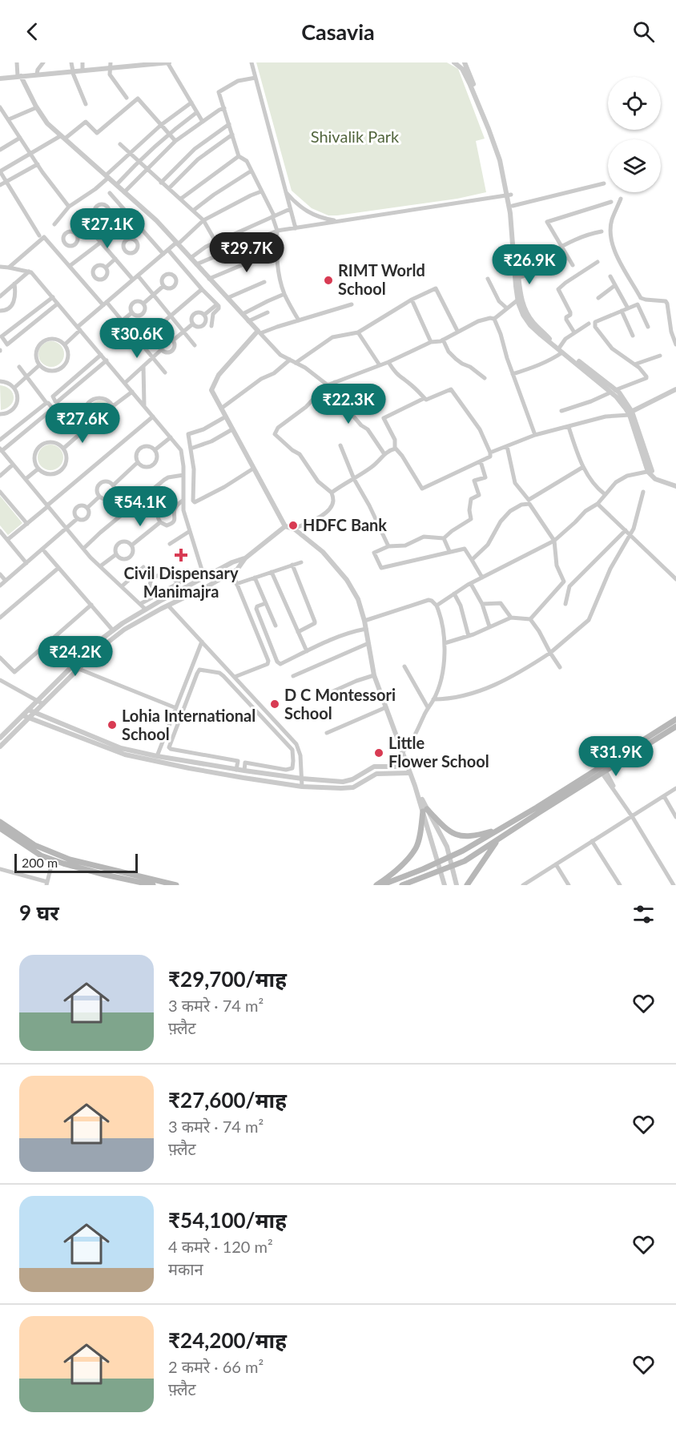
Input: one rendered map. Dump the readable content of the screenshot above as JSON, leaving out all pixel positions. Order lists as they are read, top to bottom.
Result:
{
  "parks": ["Shivalik Park"],
  "places": {
    "other": [
      "RIMT World School",
      "HDFC Bank",
      "D C Montessori School",
      "Lohia International School",
      "Little Flower School"
    ],
    "health": ["Civil Dispensary Manimajra"]
  },
  "scale_bar": "200 m",
  "page": {
    "header": "Casavia",
    "price": [
      "₹27.1K",
      "₹29.7K",
      "₹26.9K",
      "₹30.6K",
      "₹22.3K",
      "₹27.6K",
      "₹54.1K",
      "₹24.2K",
      "₹31.9K"
    ],
    "scale": "200 m",
    "heading": "9 घर",
    "list": [
      {
        "name": "₹29,700/माह",
        "note": "3 कमरे · 74 m² · फ़्लैट"
      },
      {
        "name": "₹27,600/माह",
        "note": "3 कमरे · 74 m² · फ़्लैट"
      },
      {
        "name": "₹54,100/माह",
        "note": "4 कमरे · 120 m² · मकान"
      },
      {
        "name": "₹24,200/माह",
        "note": "2 कमरे · 66 m² · फ़्लैट"
      }
    ]
  }
}
